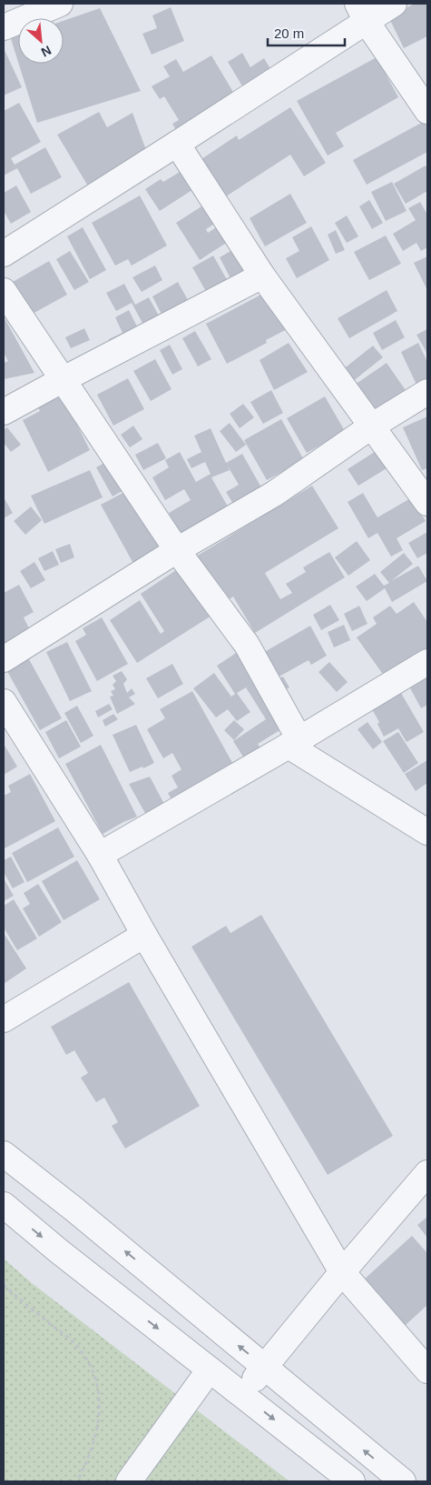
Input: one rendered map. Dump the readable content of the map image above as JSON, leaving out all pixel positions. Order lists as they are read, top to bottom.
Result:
{
  "scale_bar": "20 m",
  "north": "bottom right"
}
